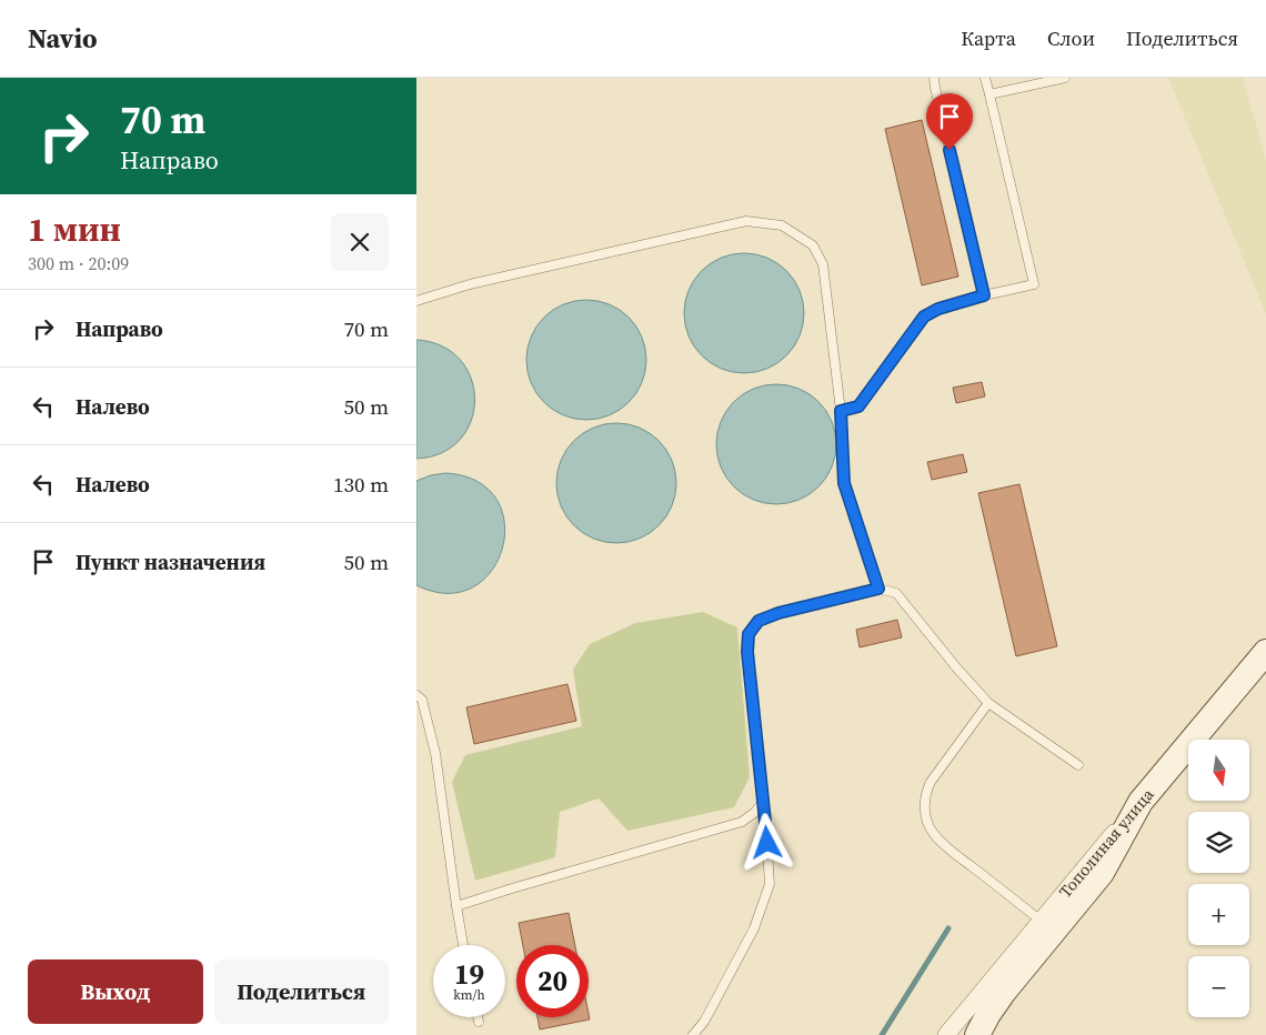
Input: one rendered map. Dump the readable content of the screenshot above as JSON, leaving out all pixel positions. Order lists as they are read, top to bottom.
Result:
{
  "streets": {
    "main road": ["Тополиная улица"]
  },
  "north": "bottom",
  "page": {
    "header": "Navio",
    "nav": ["Карта", "Слои", "Поделиться"],
    "turn": ["70 m", "Направо"],
    "heading": ["1 мин", "300 m · 20:09"],
    "list": [
      {
        "name": "Направо",
        "value": "70 m"
      },
      {
        "name": "Налево",
        "value": "50 m"
      },
      {
        "name": "Налево",
        "value": "130 m"
      },
      {
        "name": "Пункт назначения",
        "value": "50 m"
      }
    ],
    "map_buttons": ["+", "−"],
    "speed": "19 km/h",
    "limit": "20",
    "buttons": ["Выход", "Поделиться"]
  }
}
